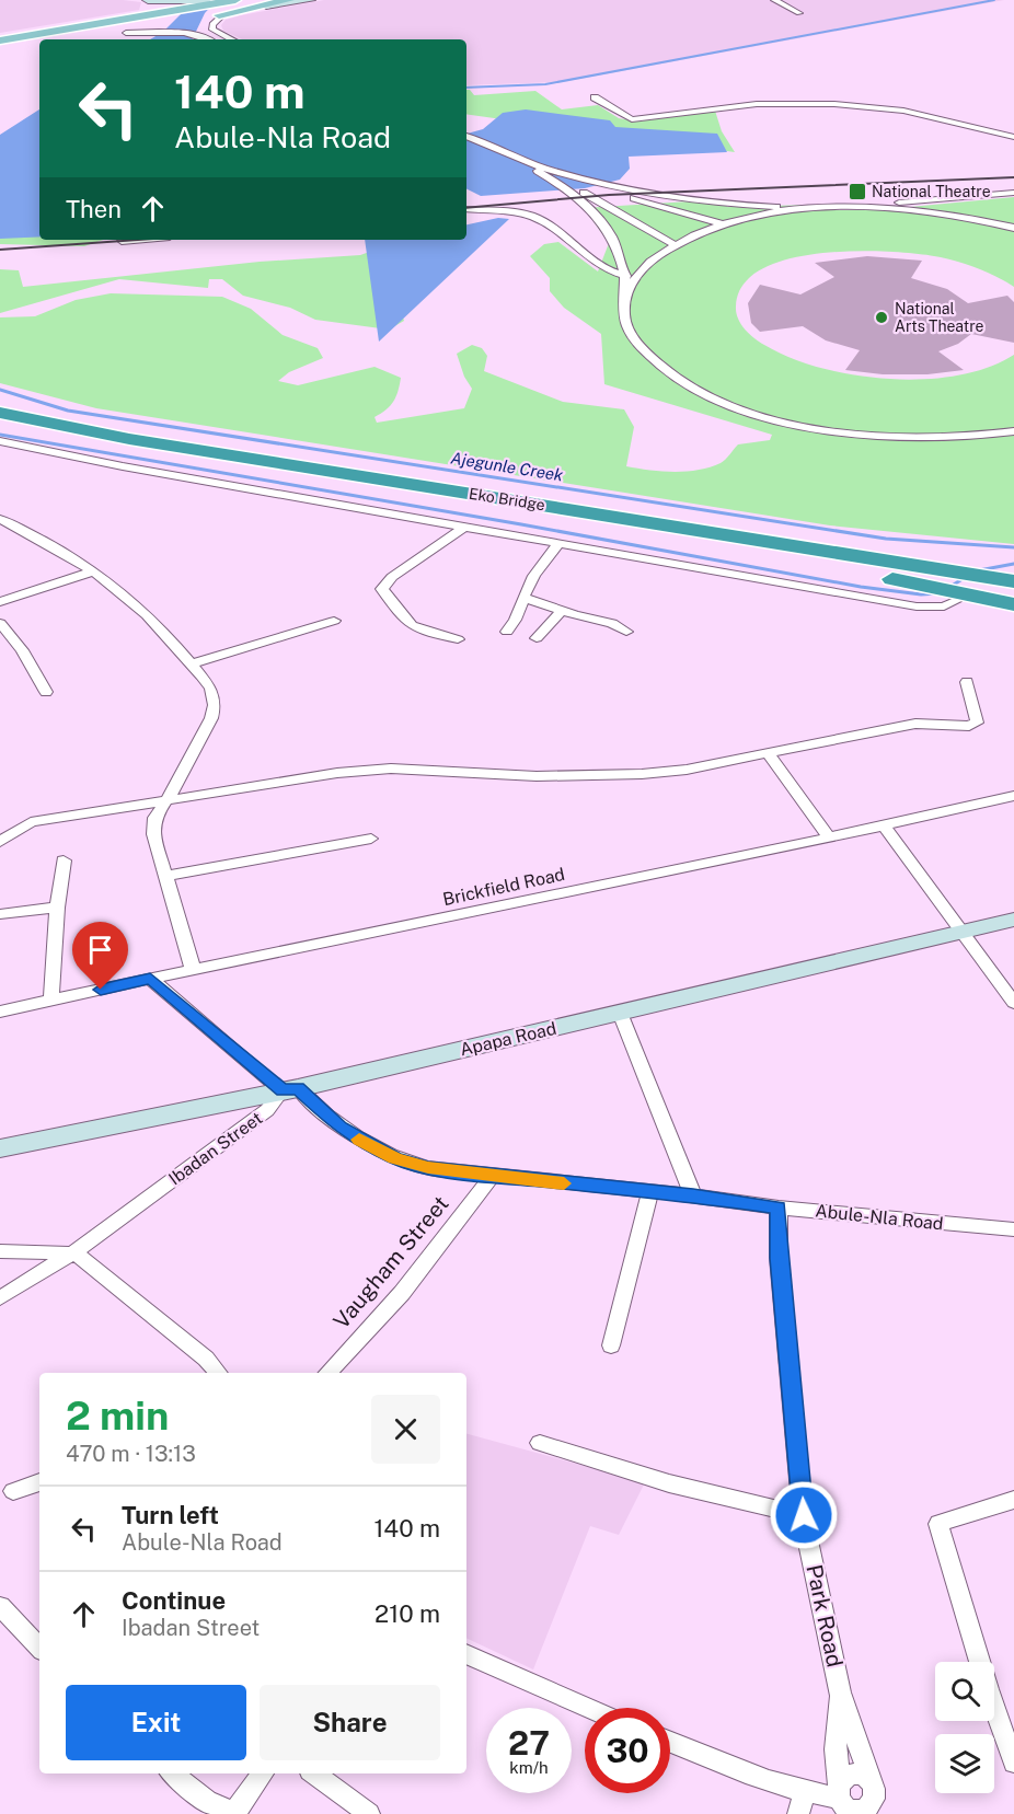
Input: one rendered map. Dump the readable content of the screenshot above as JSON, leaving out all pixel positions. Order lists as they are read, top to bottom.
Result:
{
  "streets": {
    "highway": ["Eko Bridge"],
    "street": [
      "Brickfield Road",
      "Apapa Road",
      "Ibadan Street",
      "Abule-Nla Road",
      "Vaugham Street",
      "Park Road"
    ]
  },
  "crossings": [
    ["Apapa Road", "Ibadan Street"],
    ["Apapa Road", "Abule-Nla Road"],
    ["Ibadan Street", "Abule-Nla Road"],
    ["Abule-Nla Road", "Vaugham Street"],
    ["Abule-Nla Road", "Park Road"]
  ],
  "water": ["Ajegunle Creek"],
  "places": {
    "transit": ["National Theatre"],
    "other": ["National Arts Theatre"]
  },
  "page": {
    "turn": ["140 m", "Abule-Nla Road"],
    "then": "Then",
    "heading": ["2 min", "470 m · 13:13"],
    "list": [
      {
        "name": "Turn left",
        "note": "Abule-Nla Road",
        "value": "140 m"
      },
      {
        "name": "Continue",
        "note": "Ibadan Street",
        "value": "210 m"
      }
    ],
    "buttons": ["Exit", "Share"],
    "speed": "27 km/h",
    "limit": "30"
  }
}
